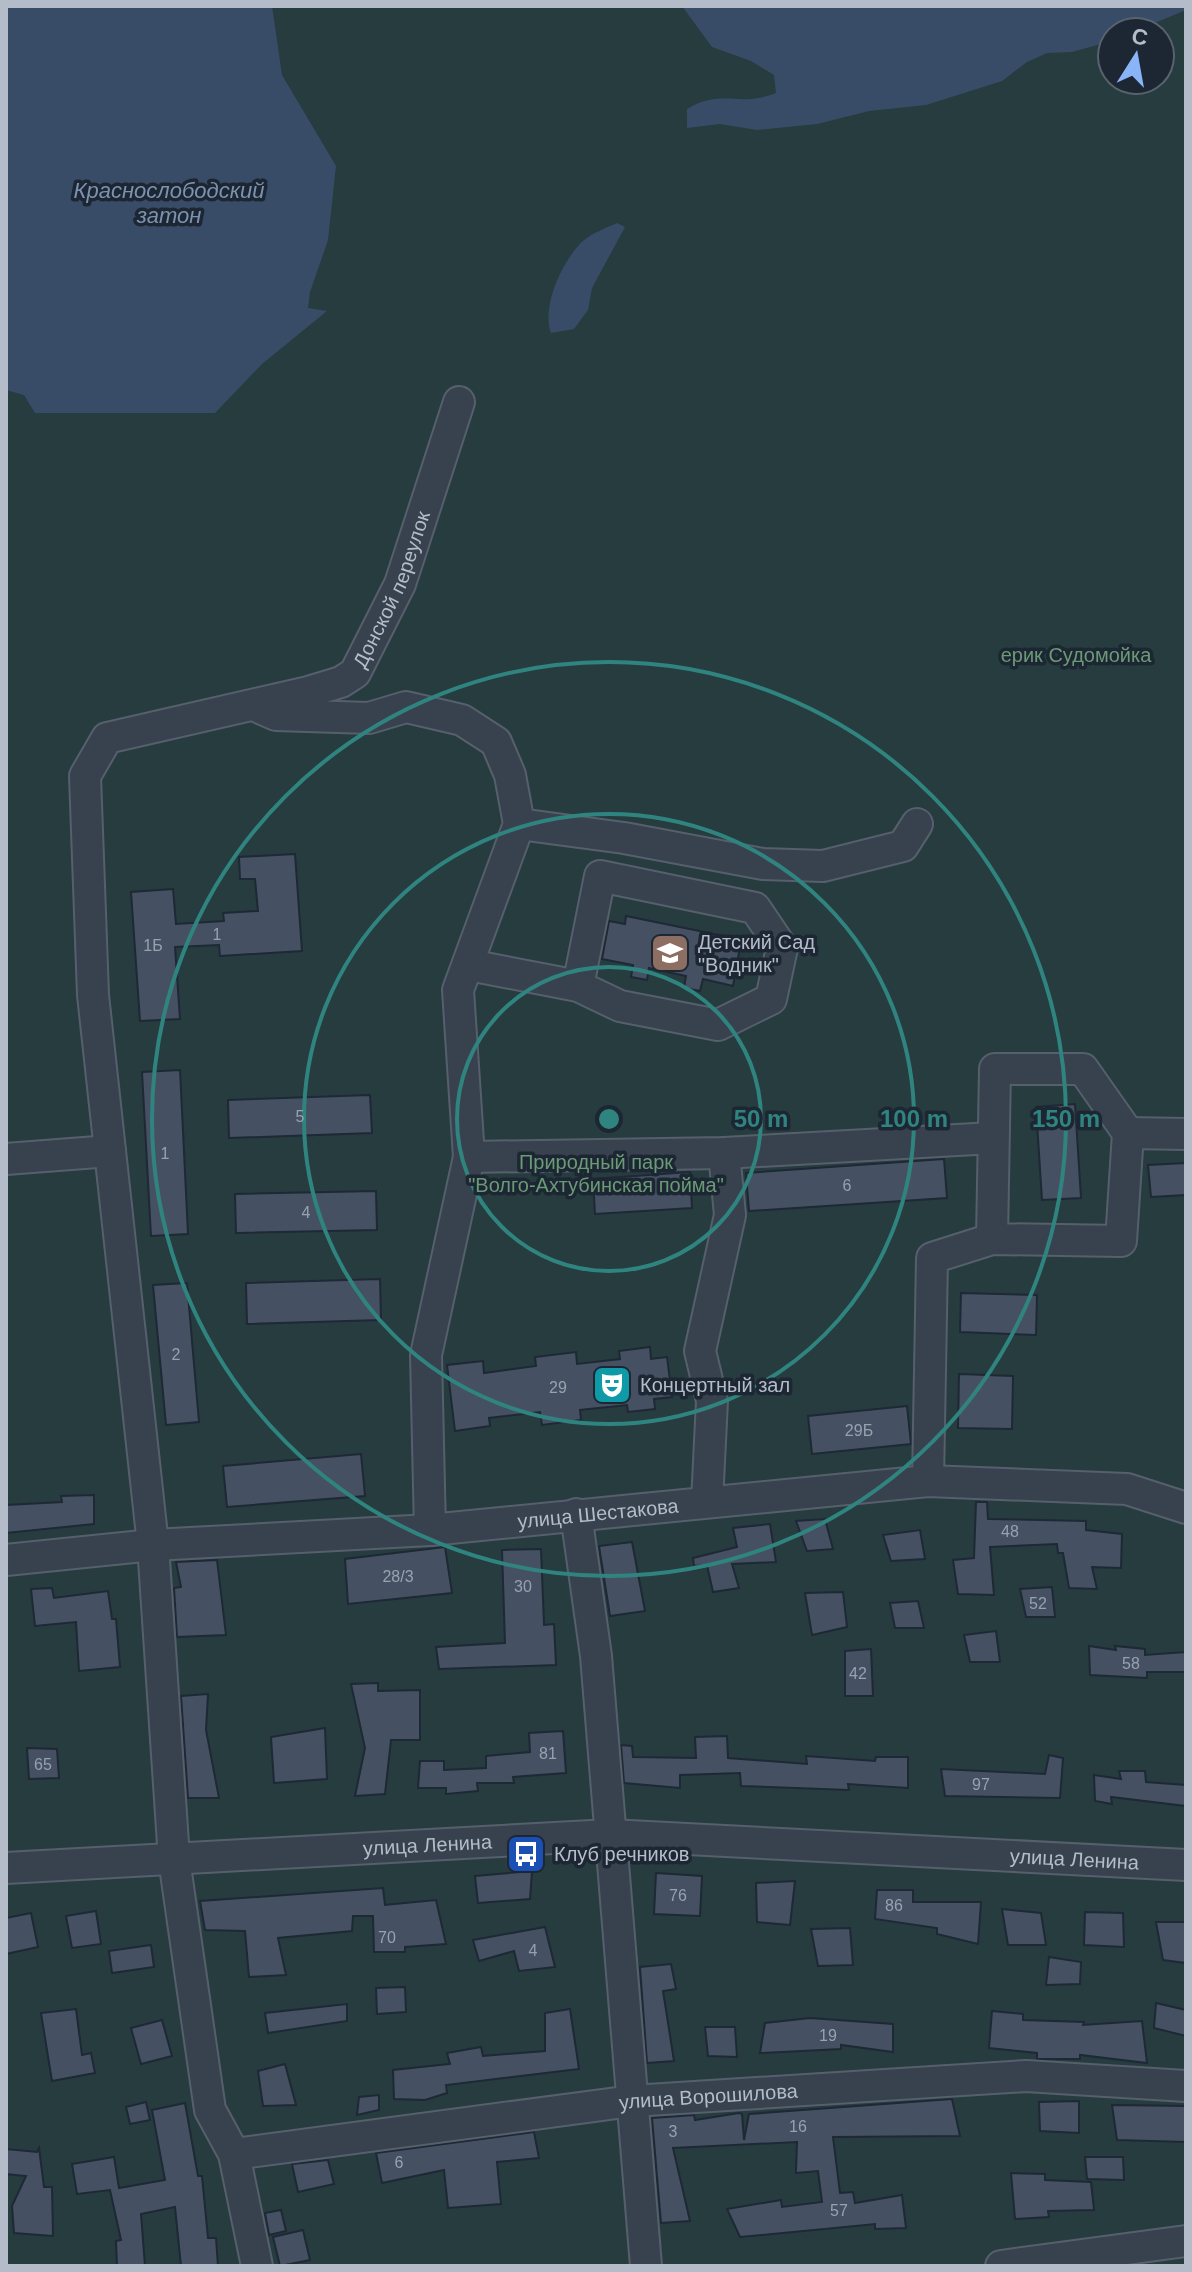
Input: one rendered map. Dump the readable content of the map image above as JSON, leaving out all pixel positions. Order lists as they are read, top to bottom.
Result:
{
  "streets": {
    "street": [
      "Донской переулок",
      "улица Шестакова",
      "улица Ленина",
      "улица Ворошилова"
    ]
  },
  "water": ["Краснослободский затон"],
  "parks": ["ерик Судомойка", "Природный парк \"Волго-Ахтубинская пойма\""],
  "places": {
    "school or university": ["Детский Сад \"Водник\""],
    "theatre": ["Концертный зал"],
    "bus stop": ["Клуб речников"]
  },
  "house_numbers": [
    "1",
    "1Б",
    "5",
    "1",
    "6",
    "4",
    "2",
    "29",
    "29Б",
    "48",
    "28/3",
    "30",
    "52",
    "58",
    "42",
    "81",
    "65",
    "97",
    "76",
    "86",
    "70",
    "4",
    "19",
    "16",
    "3",
    "6",
    "57"
  ],
  "north": "top",
  "rings": ["50 m", "100 m", "150 m"]
}
